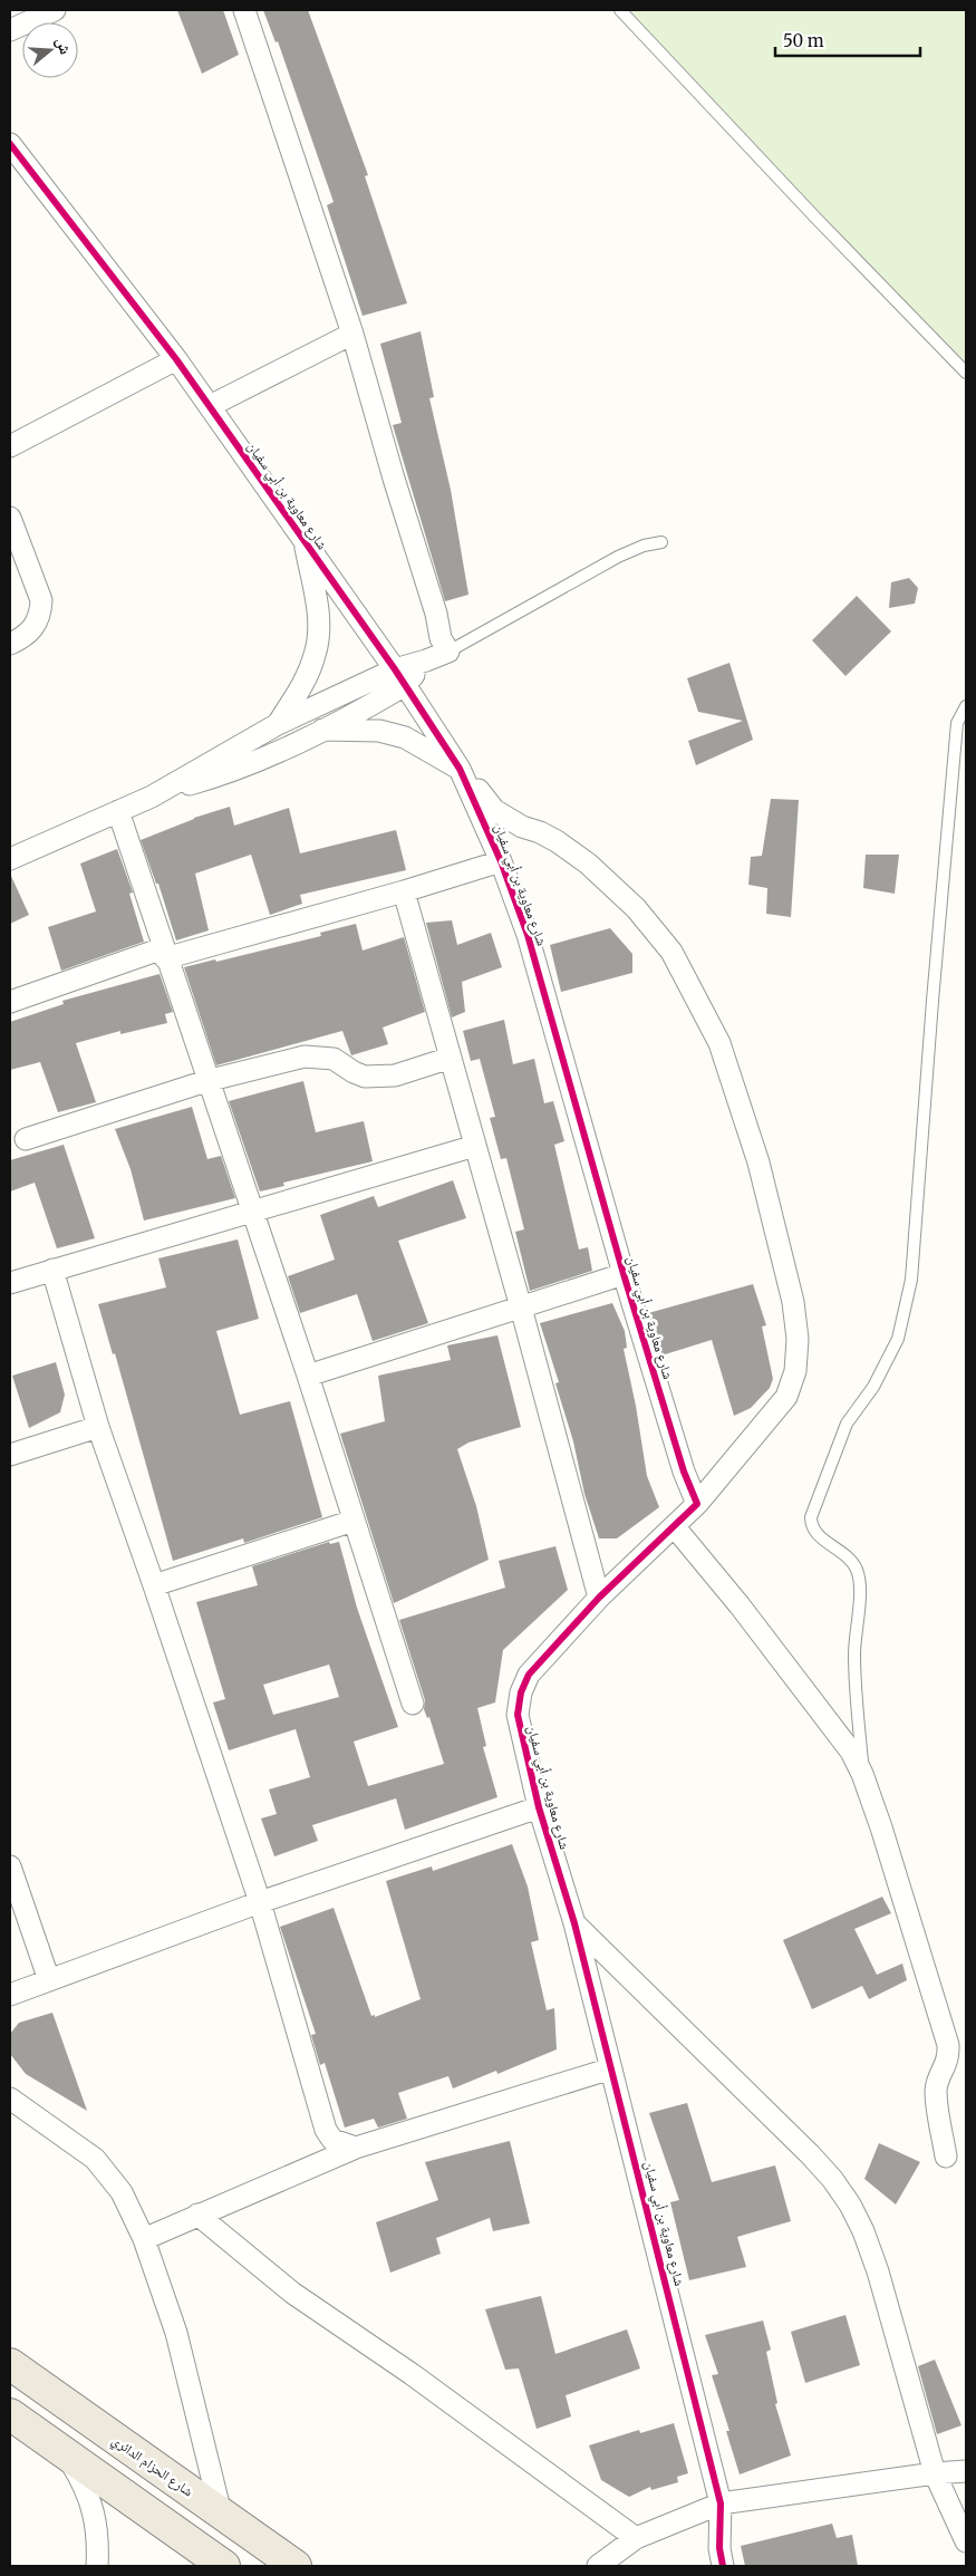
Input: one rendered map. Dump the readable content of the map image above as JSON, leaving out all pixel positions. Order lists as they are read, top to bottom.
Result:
{
  "streets": {
    "main road": ["شارع الحزام الدائري"],
    "street": ["شارع معاوية بن أبي سفيان"]
  },
  "scale_bar": "50 m",
  "north": "right"
}
